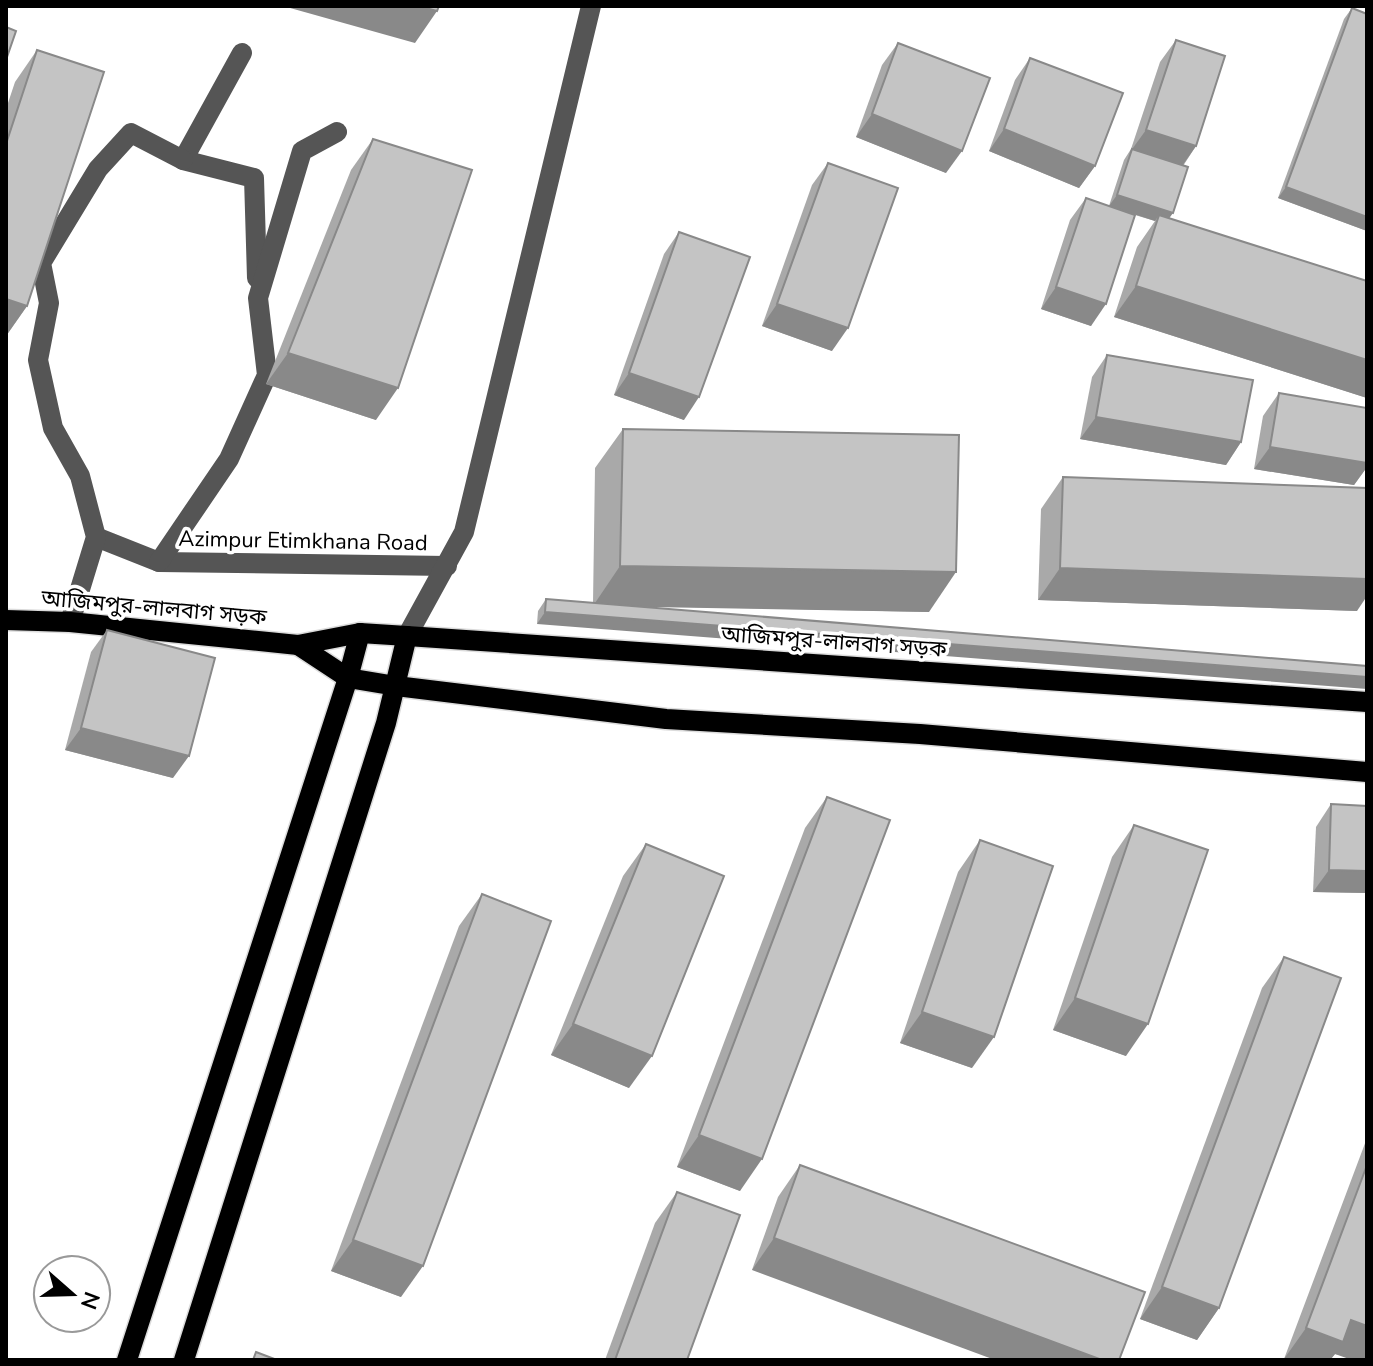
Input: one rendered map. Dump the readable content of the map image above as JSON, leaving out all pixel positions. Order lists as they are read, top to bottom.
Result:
{
  "streets": {
    "main road": ["আজিমপুর-লালবাগ সড়ক"],
    "street": ["Azimpur Etimkhana Road"]
  },
  "north": "right"
}
